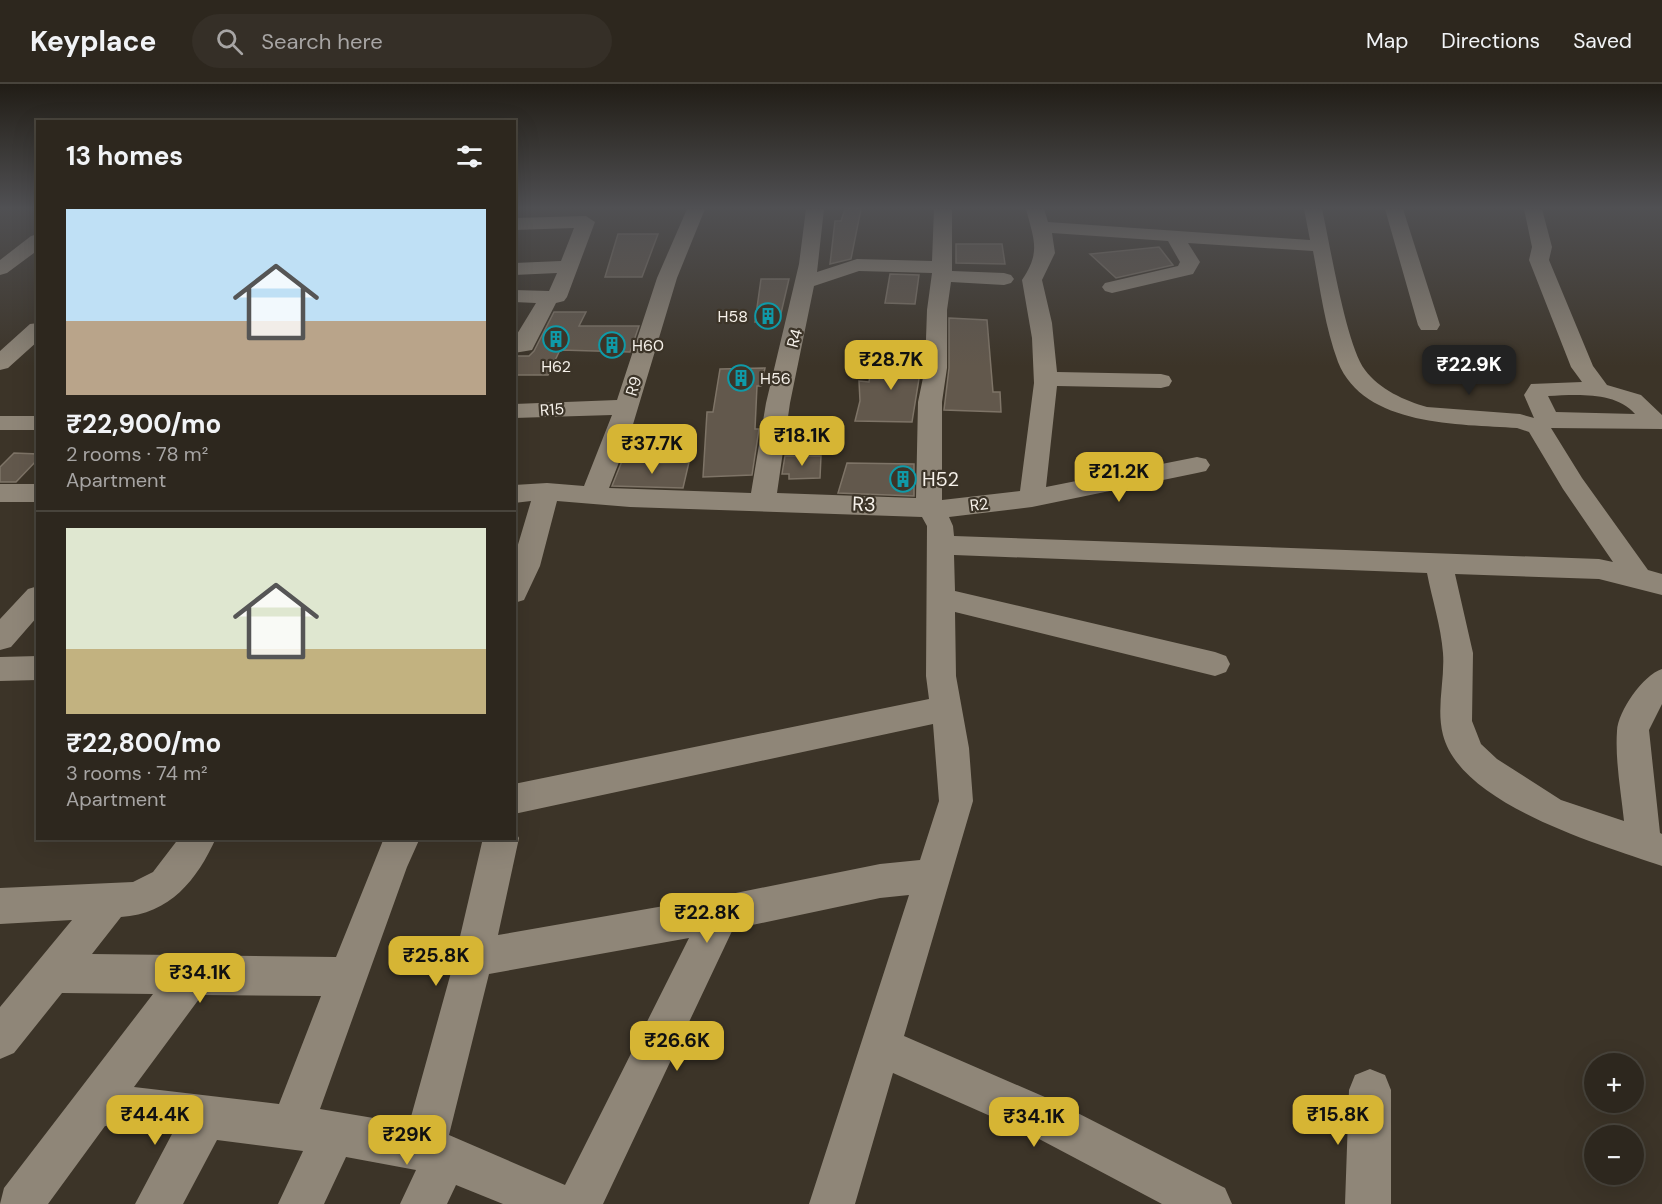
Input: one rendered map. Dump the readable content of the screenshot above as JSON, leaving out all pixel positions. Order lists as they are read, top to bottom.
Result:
{
  "streets": {
    "street": [
      "R4",
      "R9",
      "R15",
      "R3",
      "R2"
    ]
  },
  "crossings": [
    ["R4", "R3"],
    ["R9", "R15"],
    ["R9", "R3"],
    ["R3", "R2"]
  ],
  "places": {
    "building": [
      "H58",
      "H62",
      "H60",
      "H56",
      "H52"
    ]
  },
  "page": {
    "header": "Keyplace",
    "search": "Search here",
    "nav": ["Map", "Directions", "Saved"],
    "heading": "13 homes",
    "list": [
      {
        "name": "₹22,900/mo",
        "note": "2 rooms · 78 m² · Apartment"
      },
      {
        "name": "₹22,800/mo",
        "note": "3 rooms · 74 m² · Apartment"
      }
    ],
    "price": [
      "₹28.7K",
      "₹22.9K",
      "₹18.1K",
      "₹37.7K",
      "₹21.2K",
      "₹22.8K",
      "₹25.8K",
      "₹34.1K",
      "₹26.6K",
      "₹44.4K",
      "₹15.8K",
      "₹34.1K",
      "₹29K"
    ],
    "map_buttons": ["+", "−"]
  }
}
